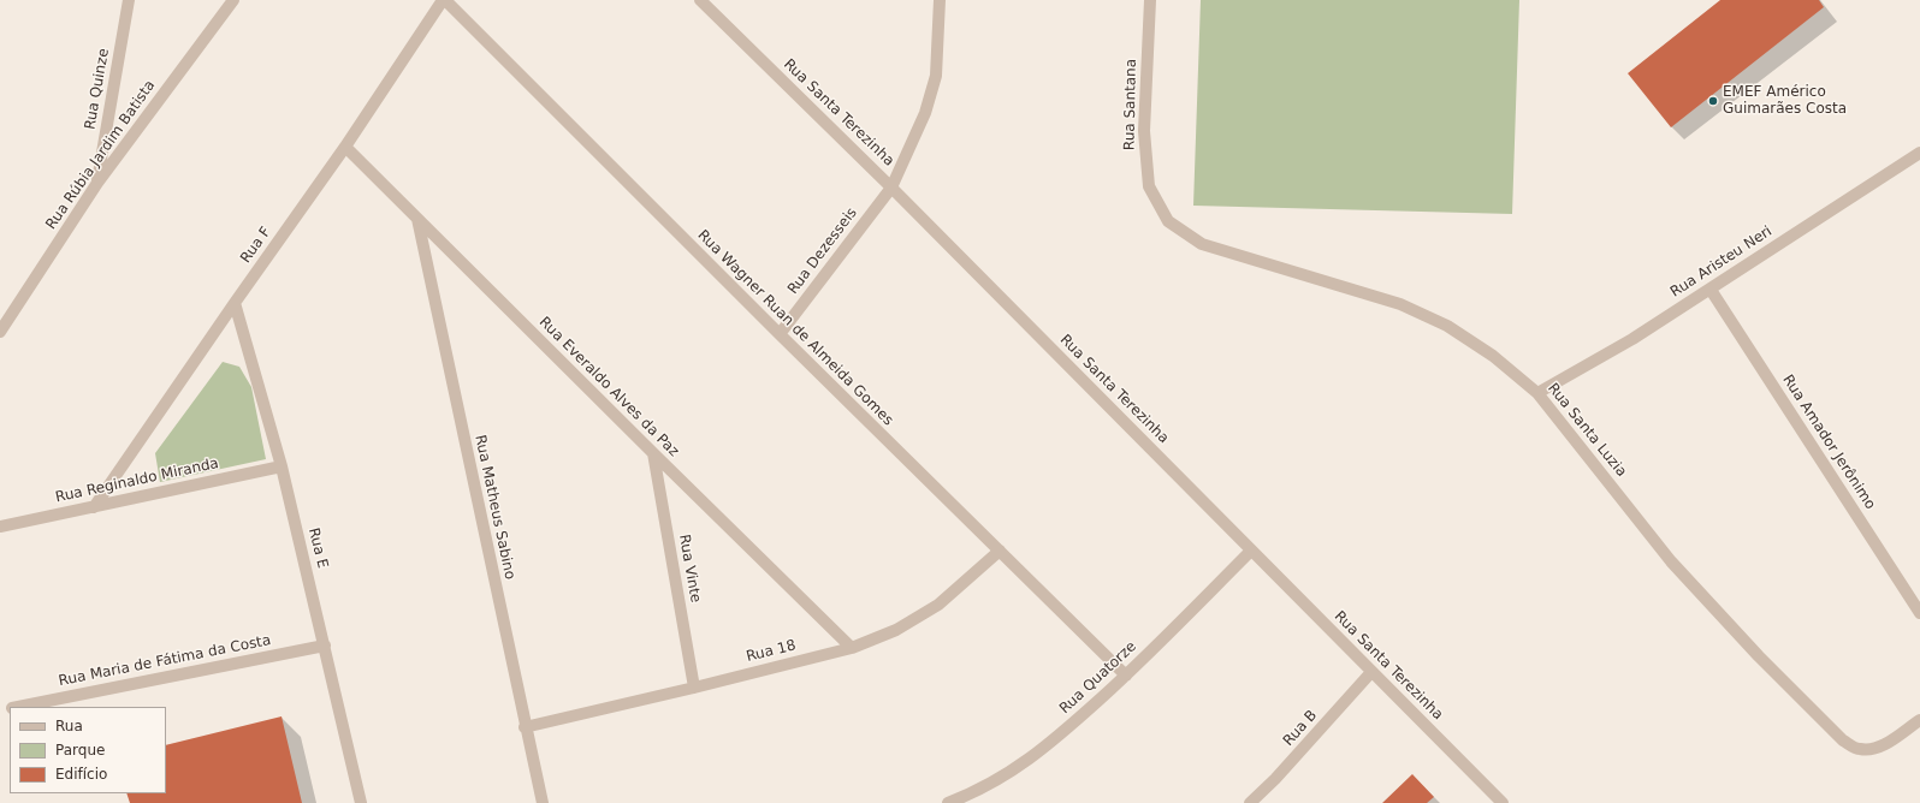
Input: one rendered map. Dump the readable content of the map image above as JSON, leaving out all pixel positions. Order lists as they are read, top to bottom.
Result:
{
  "streets": {
    "street": [
      "Rua Quinze",
      "Rua Santana",
      "Rua Santa Terezinha",
      "Rua Rúbia Jardim Batista",
      "Rua F",
      "Rua Dezesseis",
      "Rua Aristeu Neri",
      "Rua Wagner Ruan de Almeida Gomes",
      "Rua Everaldo Alves da Paz",
      "Rua Santa Luzia",
      "Rua Amador Jerônimo",
      "Rua Reginaldo Miranda",
      "Rua Matheus Sabino",
      "Rua E",
      "Rua Vinte",
      "Rua 18",
      "Rua Maria de Fátima da Costa",
      "Rua Quatorze",
      "Rua B"
    ]
  },
  "crossings": [
    ["Rua Quinze", "Rua Rúbia Jardim Batista"],
    ["Rua Santana", "Rua Santa Luzia"],
    ["Rua Santa Terezinha", "Rua Dezesseis"],
    ["Rua Santa Terezinha", "Rua Quatorze"],
    ["Rua Santa Terezinha", "Rua B"],
    ["Rua F", "Rua Wagner Ruan de Almeida Gomes"],
    ["Rua F", "Rua Everaldo Alves da Paz"],
    ["Rua F", "Rua Reginaldo Miranda"],
    ["Rua F", "Rua E"],
    ["Rua Dezesseis", "Rua Wagner Ruan de Almeida Gomes"],
    ["Rua Aristeu Neri", "Rua Santa Luzia"],
    ["Rua Aristeu Neri", "Rua Amador Jerônimo"],
    ["Rua Wagner Ruan de Almeida Gomes", "Rua 18"],
    ["Rua Wagner Ruan de Almeida Gomes", "Rua Quatorze"],
    ["Rua Everaldo Alves da Paz", "Rua Matheus Sabino"],
    ["Rua Everaldo Alves da Paz", "Rua Vinte"],
    ["Rua Everaldo Alves da Paz", "Rua 18"],
    ["Rua Reginaldo Miranda", "Rua E"],
    ["Rua Matheus Sabino", "Rua 18"],
    ["Rua E", "Rua Maria de Fátima da Costa"],
    ["Rua Vinte", "Rua 18"]
  ],
  "places": ["EMEF Américo Guimarães Costa"],
  "legend": ["Rua", "Parque", "Edifício"]
}
